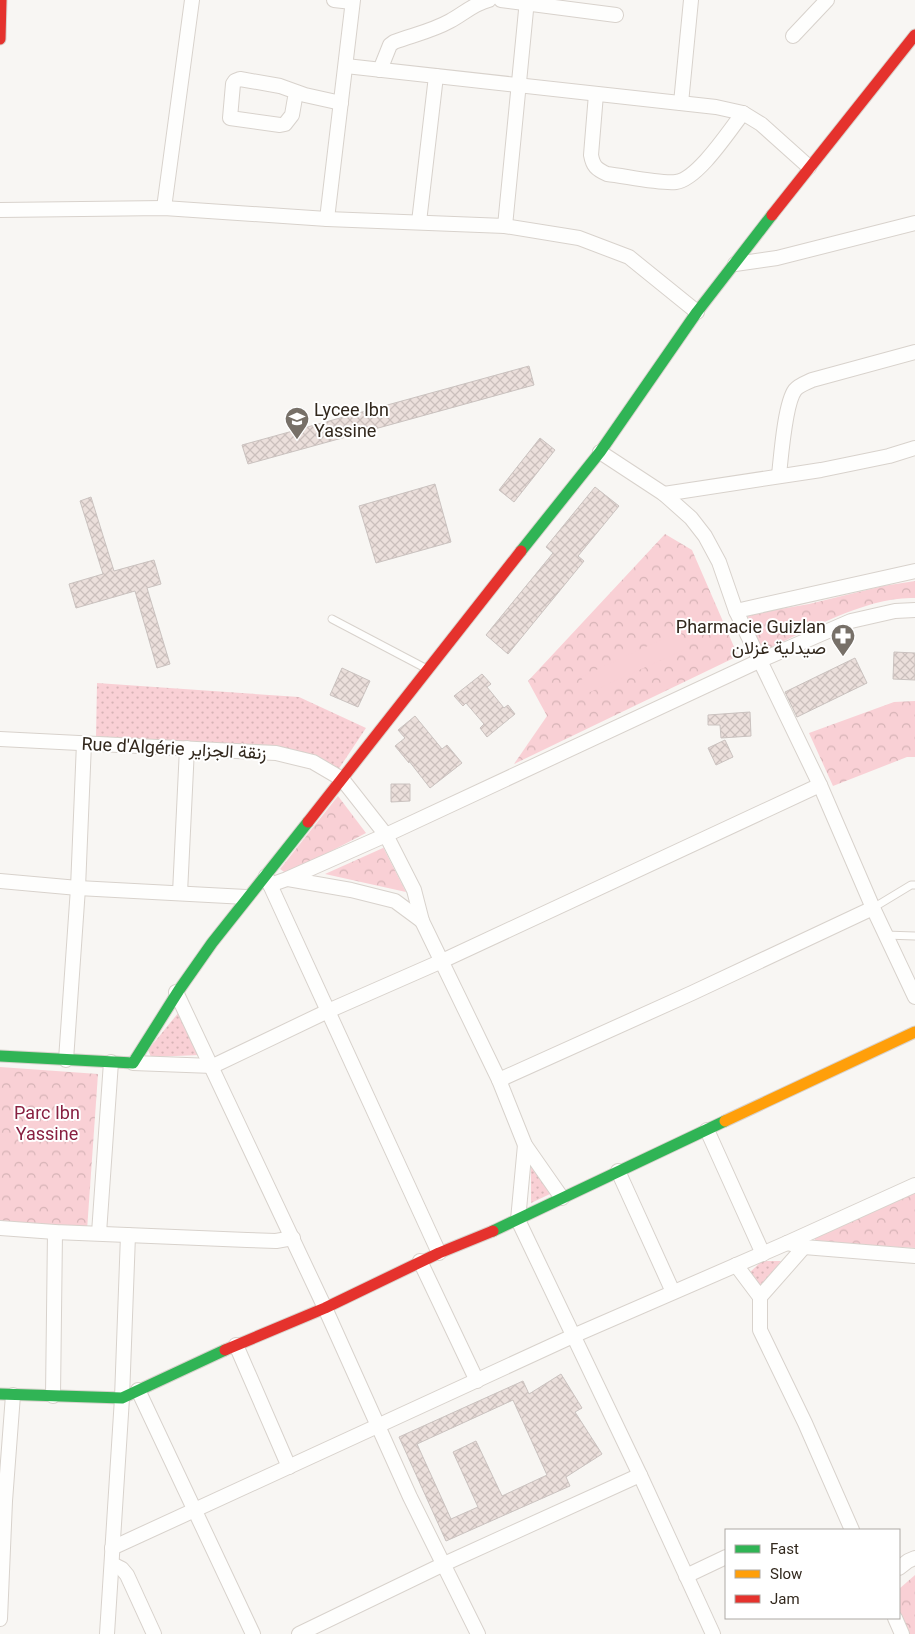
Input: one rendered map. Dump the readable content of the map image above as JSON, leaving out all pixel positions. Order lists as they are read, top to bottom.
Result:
{
  "streets": {
    "street": ["Rue d'Algérie زنقة الجزاير"]
  },
  "parks": ["Parc Ibn Yassine"],
  "places": {
    "school or university": ["Lycee Ibn Yassine"],
    "pharmacy": ["Pharmacie Guizlan صيدلية غزلان"]
  },
  "legend": ["Fast", "Slow", "Jam"]
}
